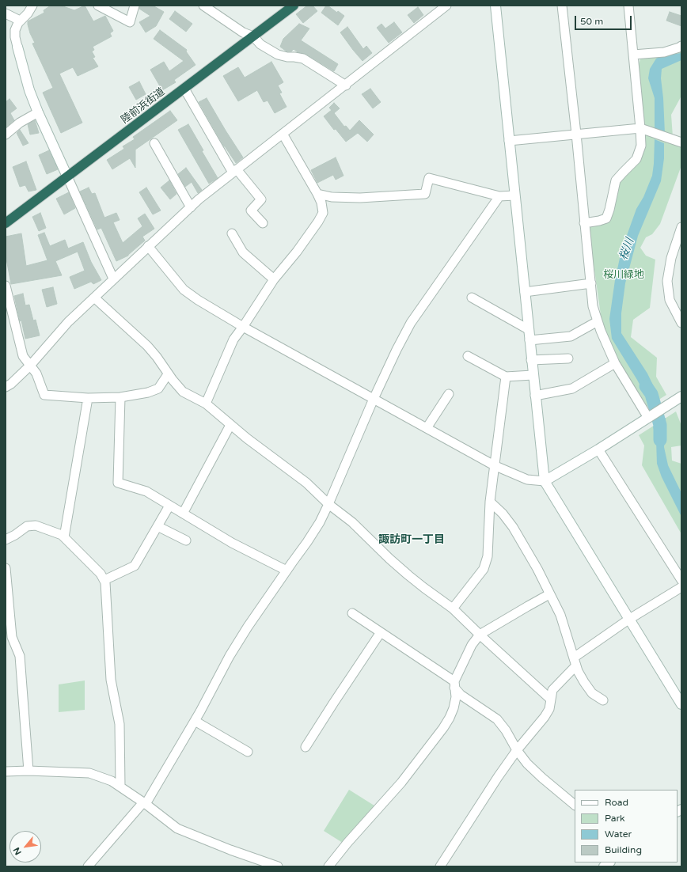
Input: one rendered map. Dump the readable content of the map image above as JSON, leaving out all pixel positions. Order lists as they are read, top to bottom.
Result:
{
  "streets": {
    "highway": ["陸前浜街道"]
  },
  "districts": ["諏訪町一丁目"],
  "water": ["桜川"],
  "parks": ["桜川緑地"],
  "legend": [
    "Road",
    "Park",
    "Water",
    "Building"
  ],
  "scale_bar": "50 m",
  "north": "bottom left"
}
